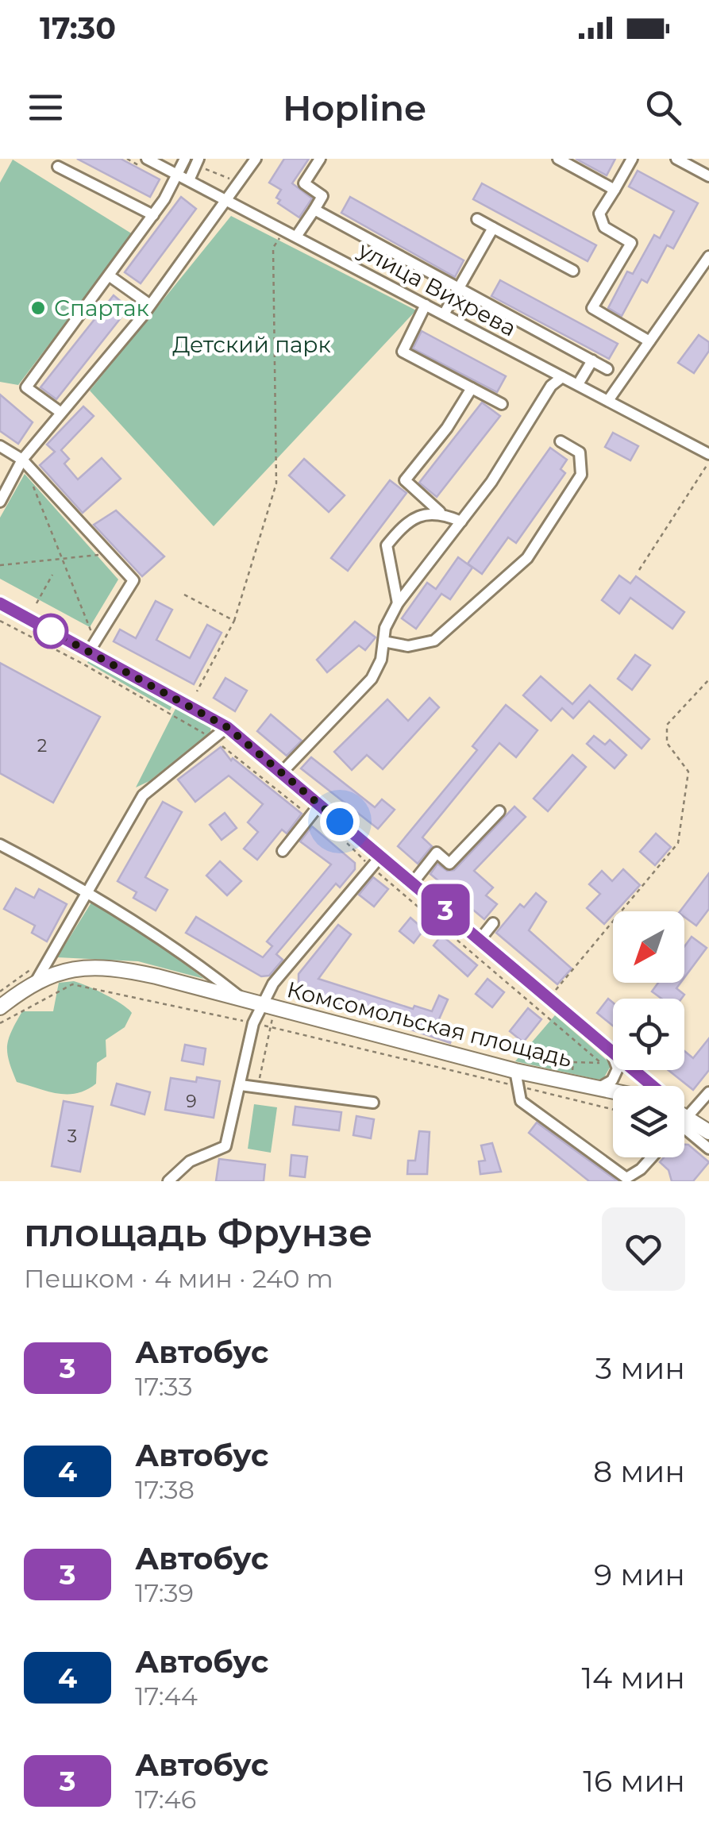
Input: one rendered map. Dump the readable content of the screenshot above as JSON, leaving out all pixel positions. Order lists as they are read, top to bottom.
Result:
{
  "streets": {
    "main road": ["Комсомольская площадь"],
    "street": ["улица Вихрева"]
  },
  "parks": ["Детский парк"],
  "places": ["Спартак"],
  "lines": ["bus line 3"],
  "house_numbers": ["2", "9", "3"],
  "north": "bottom left",
  "page": {
    "status": "17:30",
    "header": "Hopline",
    "on_map": "3",
    "heading": ["площадь Фрунзе", "Пешком · 4 мин · 240 m"],
    "list": [
      {
        "mark": "3",
        "name": "Автобус",
        "note": "17:33",
        "value": "3 мин"
      },
      {
        "mark": "4",
        "name": "Автобус",
        "note": "17:38",
        "value": "8 мин"
      },
      {
        "mark": "3",
        "name": "Автобус",
        "note": "17:39",
        "value": "9 мин"
      },
      {
        "mark": "4",
        "name": "Автобус",
        "note": "17:44",
        "value": "14 мин"
      },
      {
        "mark": "3",
        "name": "Автобус",
        "note": "17:46",
        "value": "16 мин"
      }
    ]
  }
}
